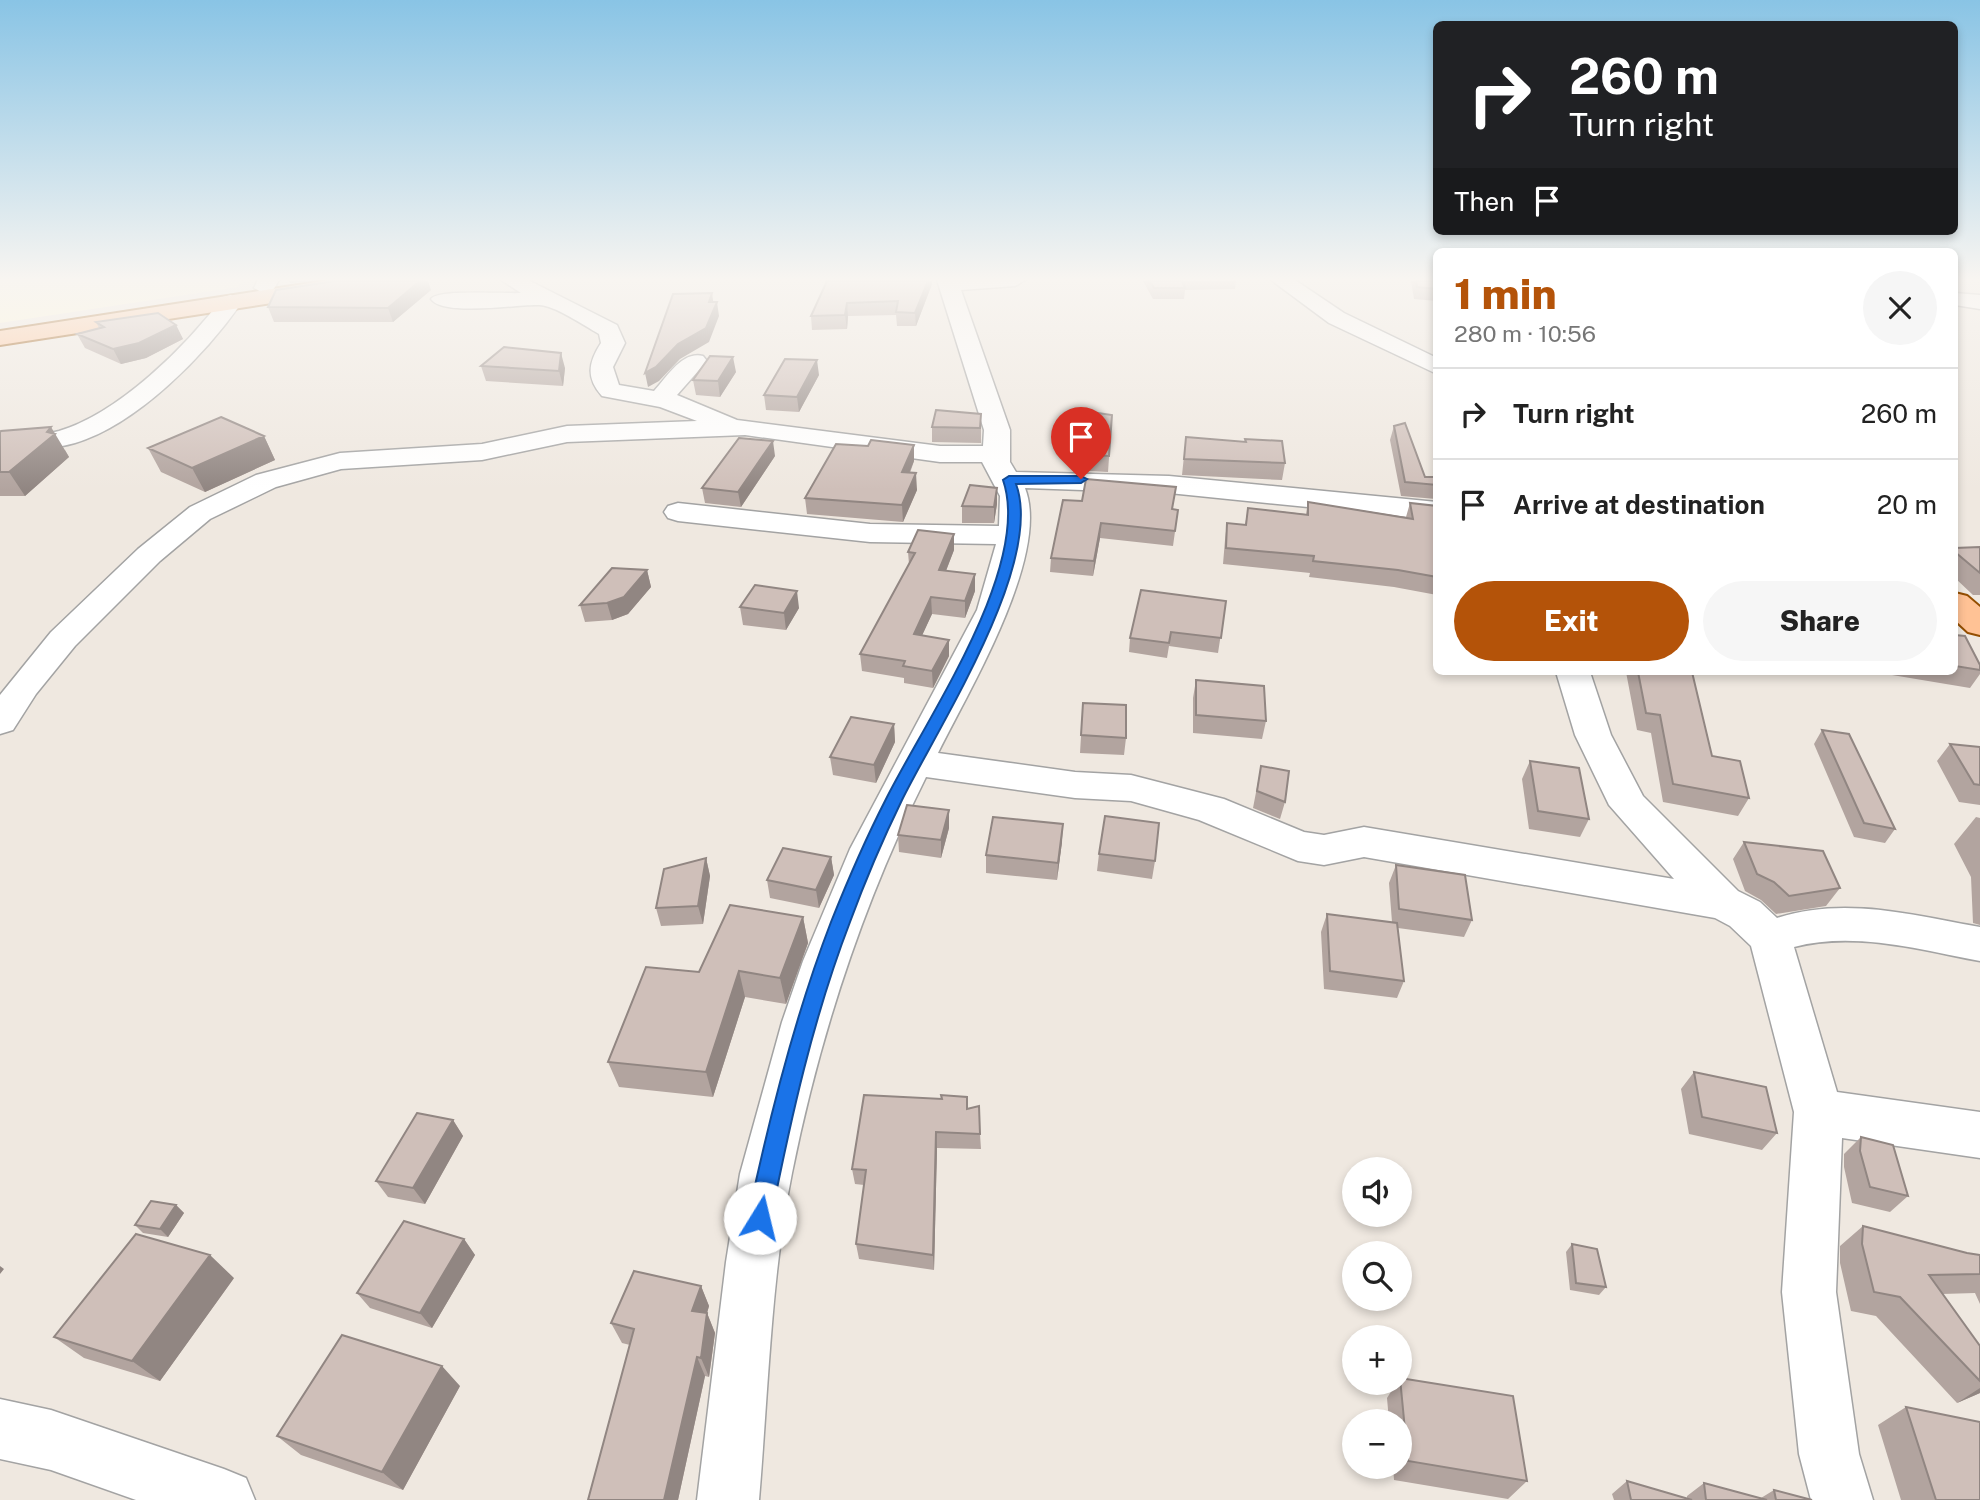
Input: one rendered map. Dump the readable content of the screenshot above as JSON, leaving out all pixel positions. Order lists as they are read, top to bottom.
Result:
{
  "page": {
    "turn": ["260 m", "Turn right"],
    "then": "Then",
    "heading": ["1 min", "280 m · 10:56"],
    "list": [
      {
        "name": "Turn right",
        "value": "260 m"
      },
      {
        "name": "Arrive at destination",
        "value": "20 m"
      }
    ],
    "buttons": ["Exit", "Share"],
    "map_buttons": ["+", "−"]
  }
}
